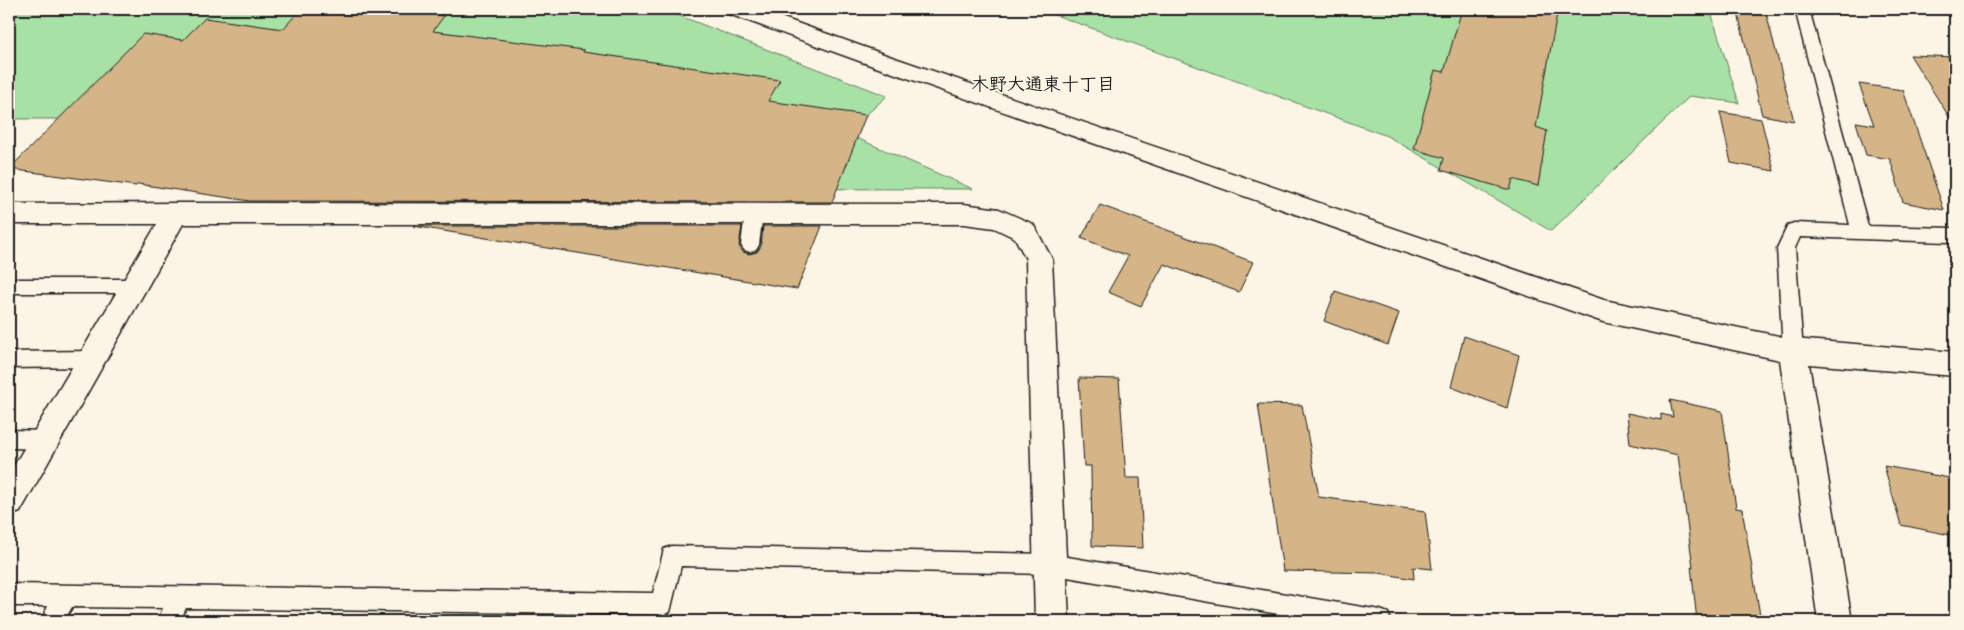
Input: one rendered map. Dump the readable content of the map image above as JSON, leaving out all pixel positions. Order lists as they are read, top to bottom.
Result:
{
  "districts": ["木野大通東十丁目"]
}
